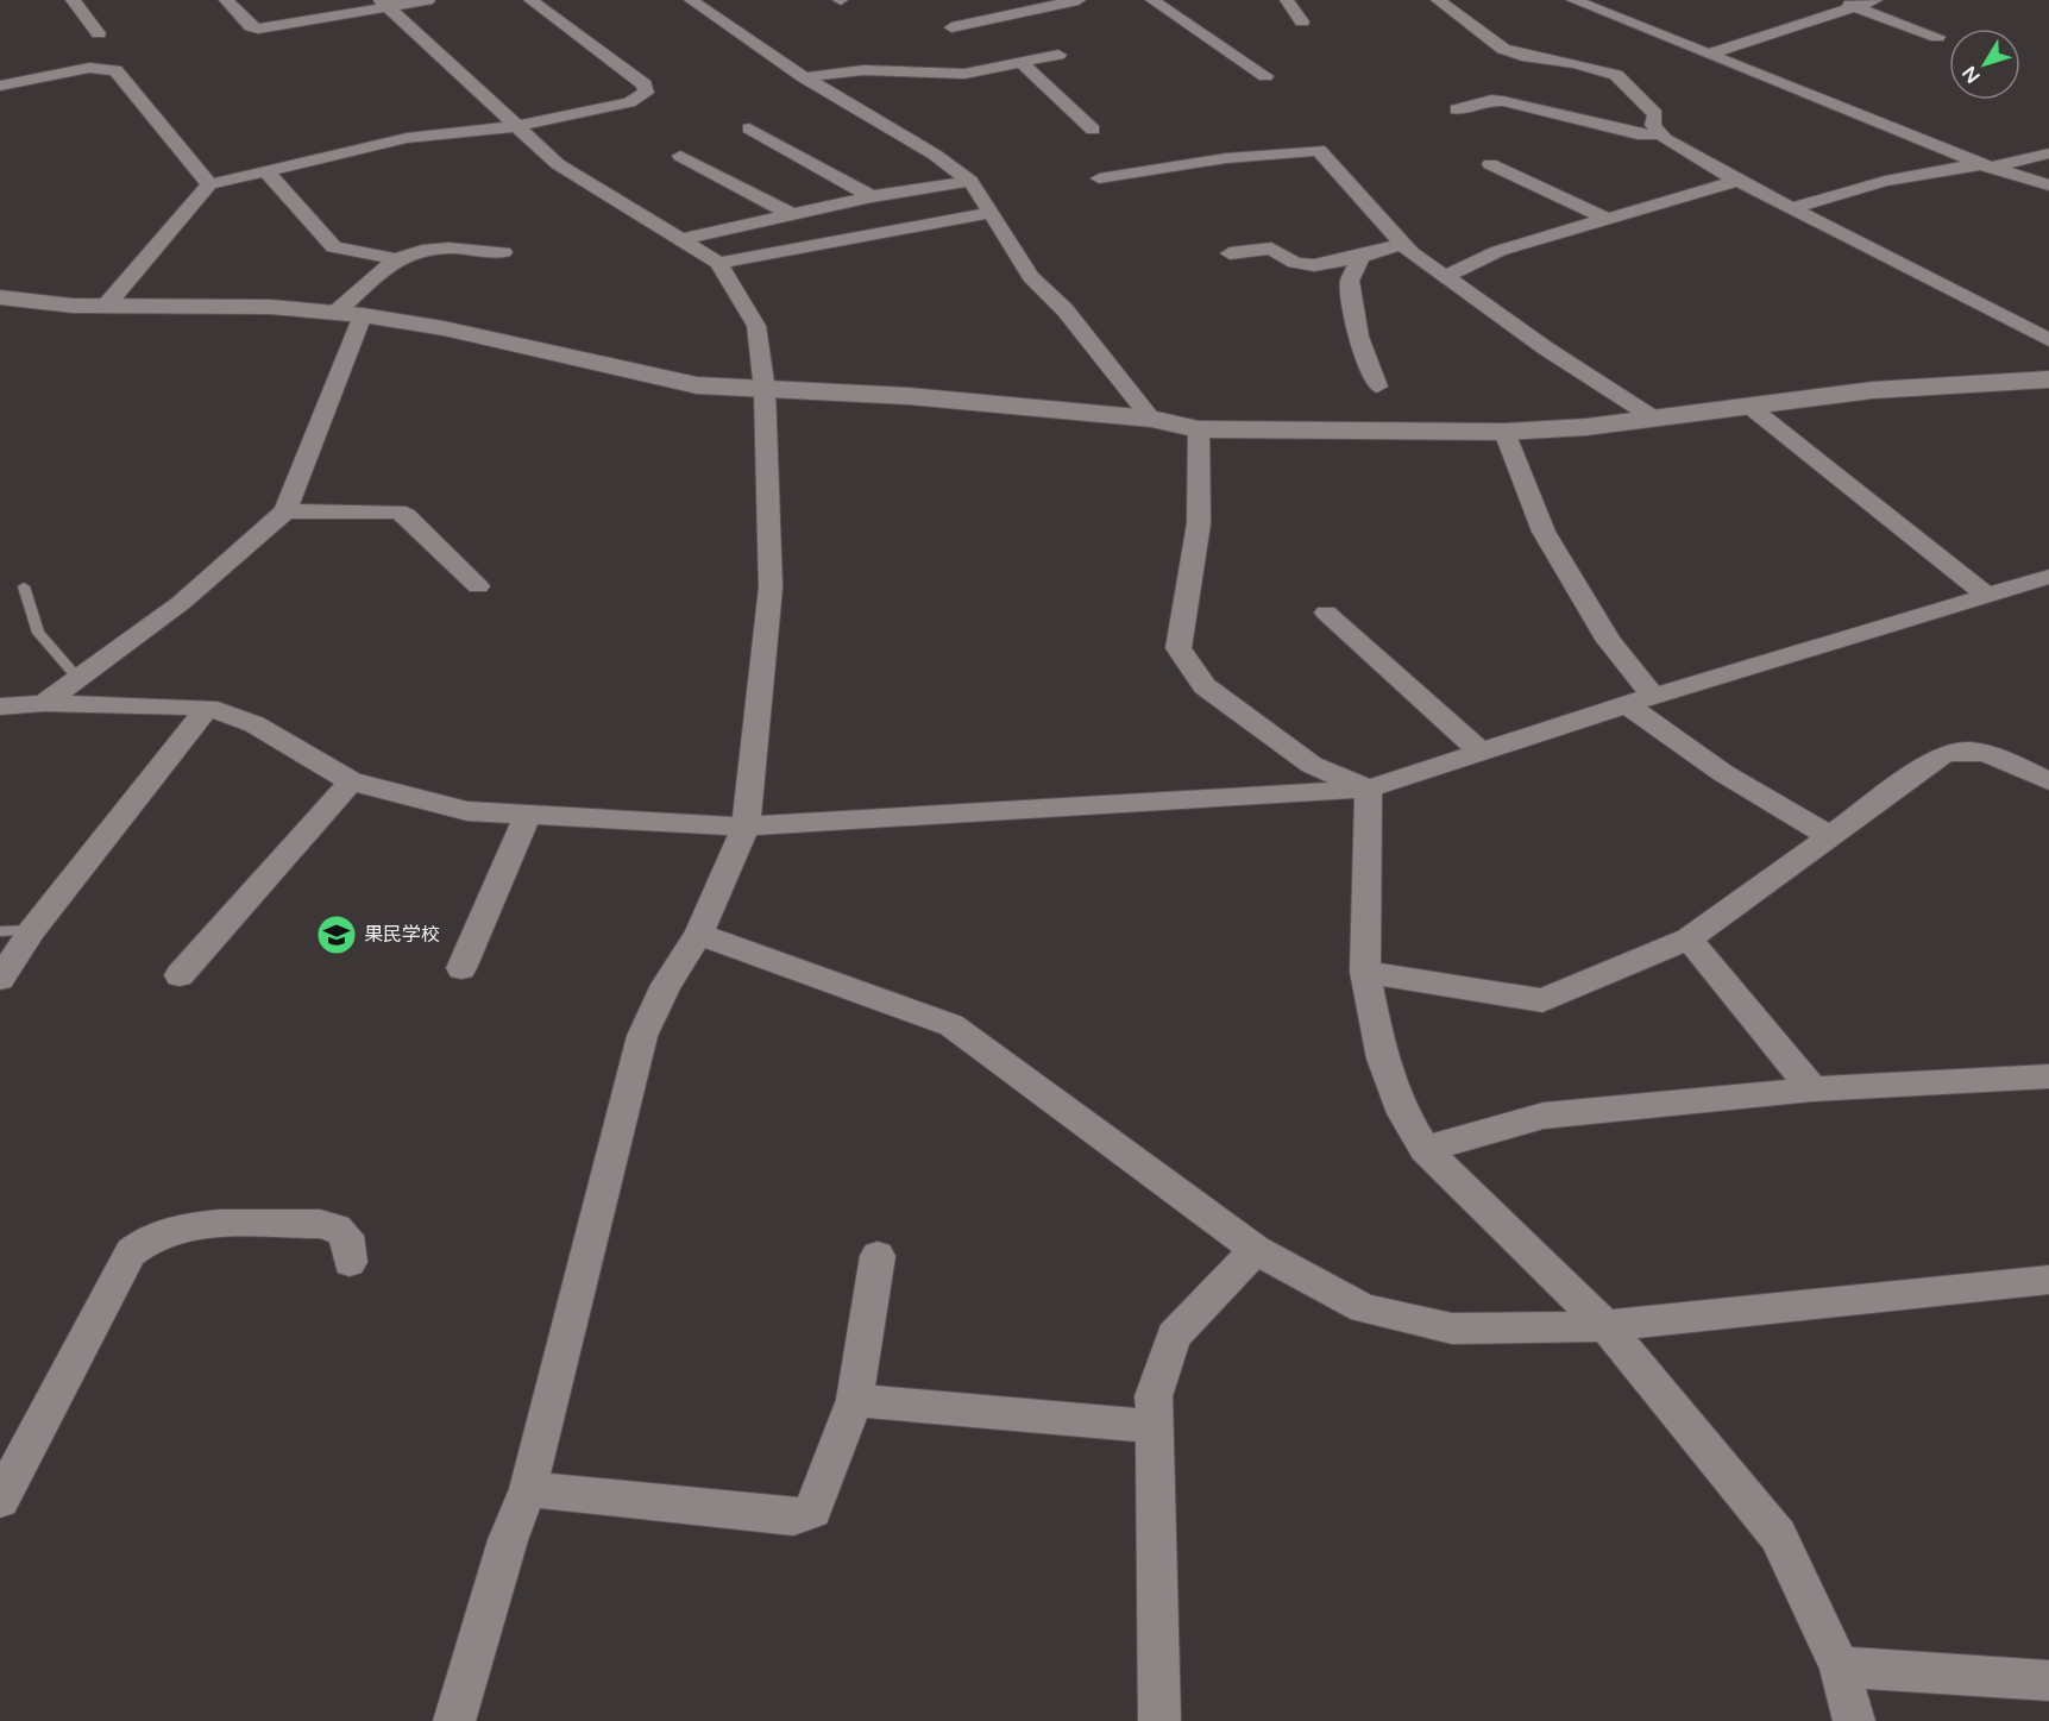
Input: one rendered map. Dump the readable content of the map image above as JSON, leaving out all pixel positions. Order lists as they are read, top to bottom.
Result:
{
  "places": {
    "school or university": ["果民学校"]
  },
  "north": "bottom left"
}
